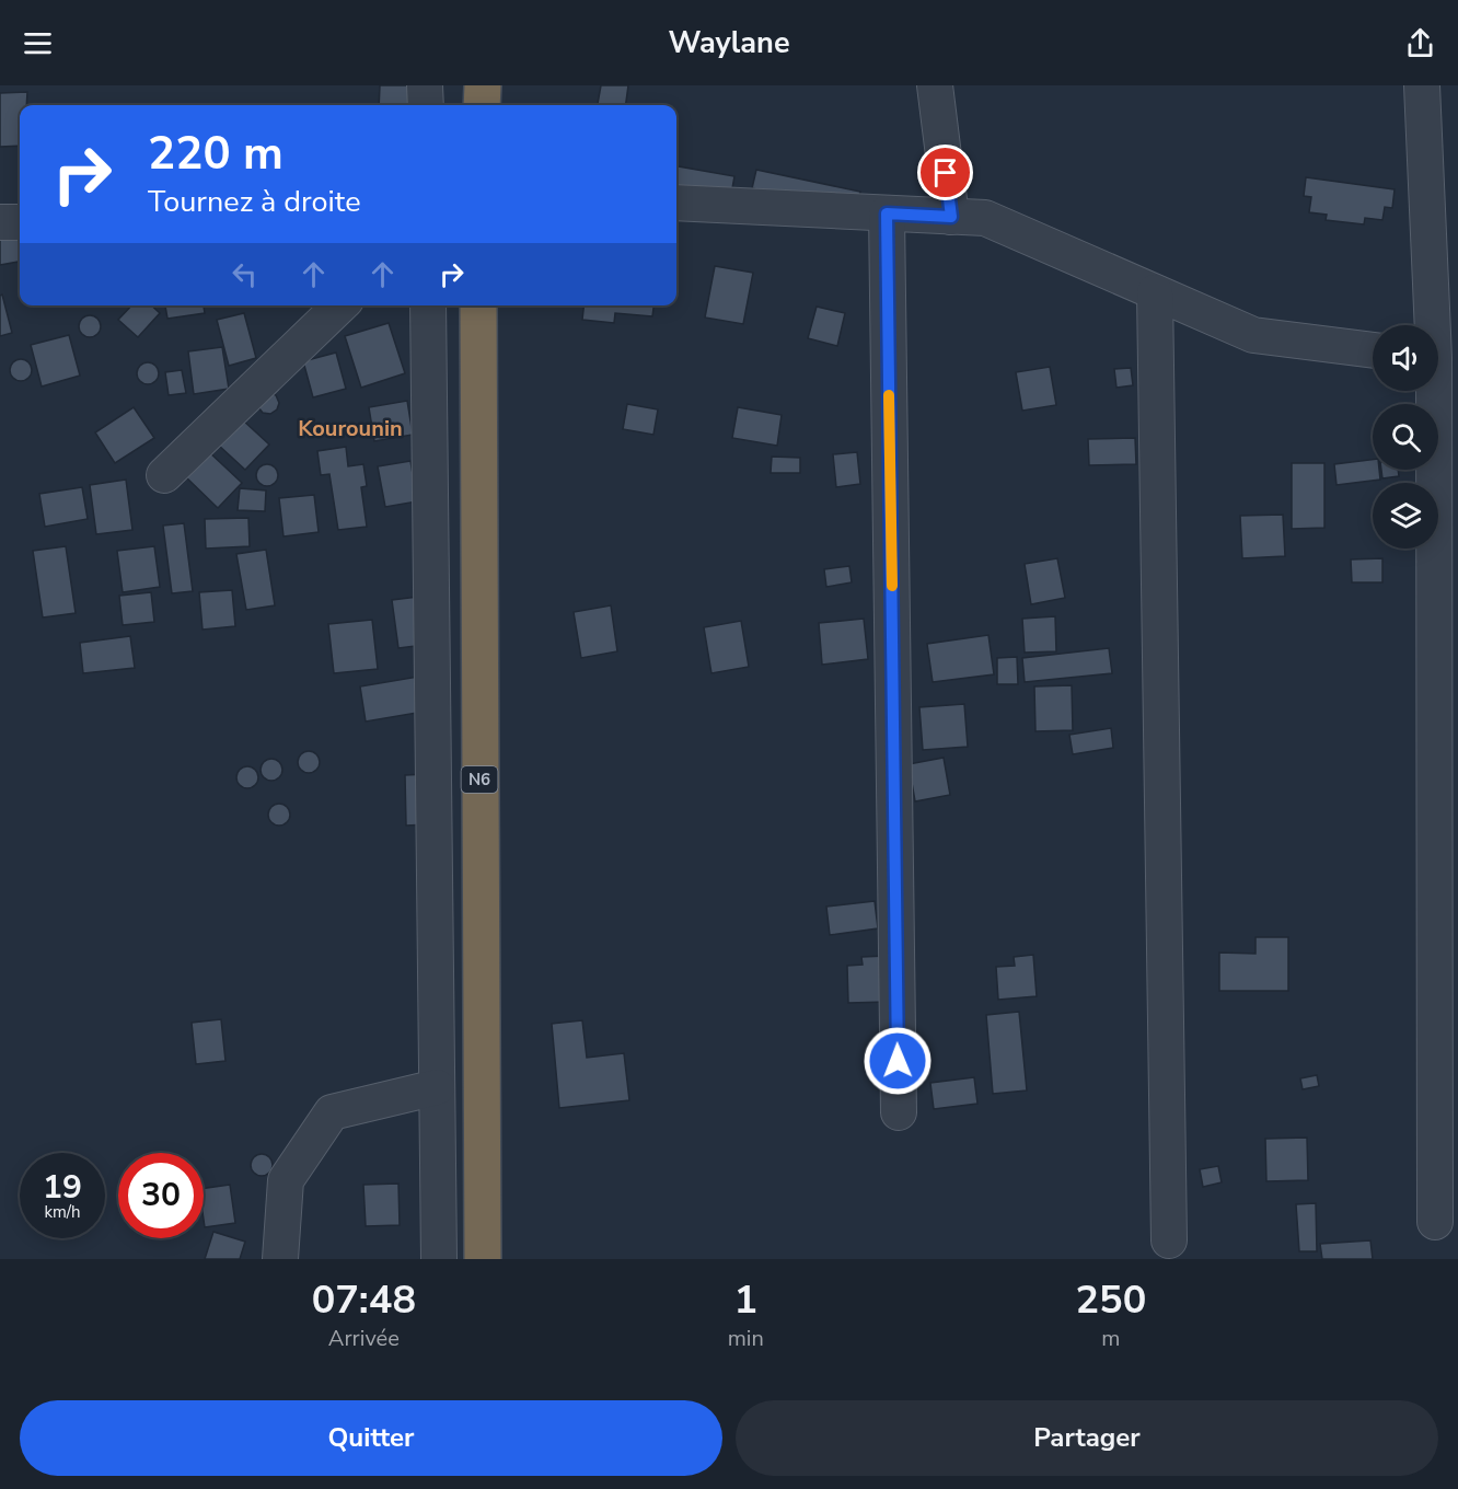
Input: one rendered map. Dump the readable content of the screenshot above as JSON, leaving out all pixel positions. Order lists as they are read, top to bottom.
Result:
{
  "streets": {
    "highway": ["N6"]
  },
  "districts": ["Kourounin"],
  "page": {
    "header": "Waylane",
    "turn": ["220 m", "Tournez à droite"],
    "speed": "19 km/h",
    "limit": "30",
    "eta": [
      "07:48",
      "Arrivée",
      "1",
      "min",
      "250",
      "m"
    ],
    "buttons": ["Quitter", "Partager"]
  }
}
